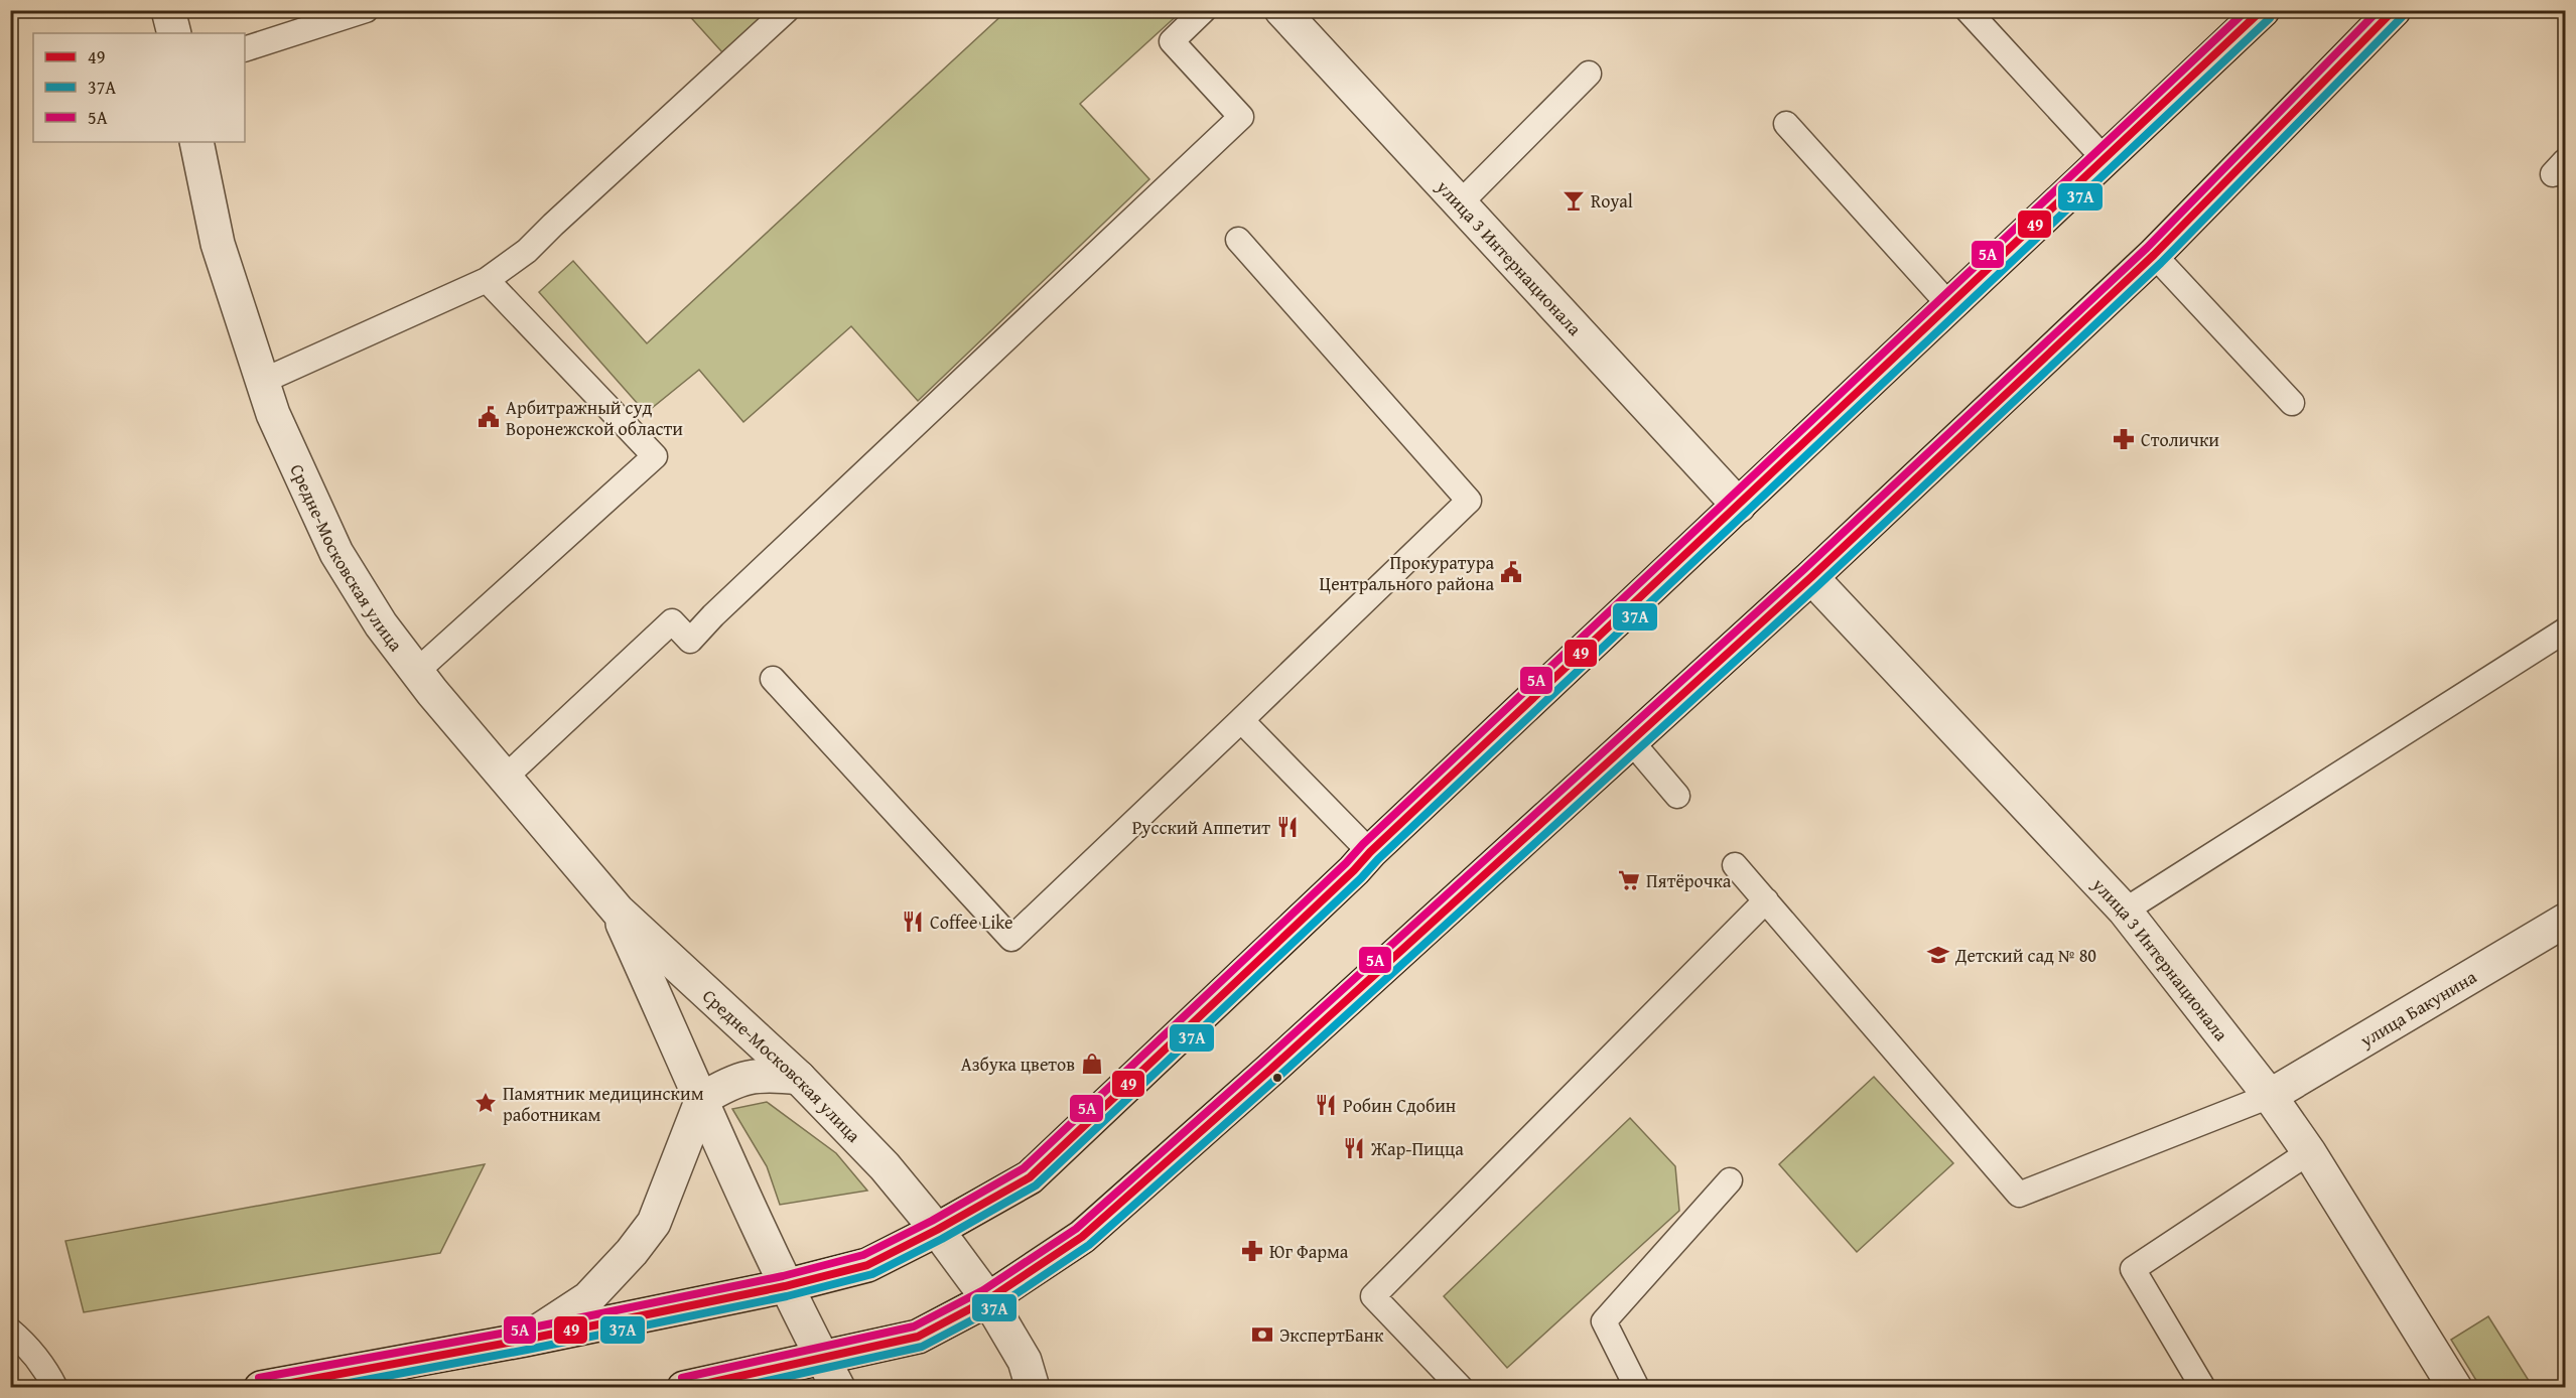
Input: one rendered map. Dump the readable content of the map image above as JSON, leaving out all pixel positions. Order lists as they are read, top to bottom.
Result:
{
  "streets": {
    "street": ["улица 3 Интернационала", "Средне-Московская улица", "улица Бакунина"]
  },
  "crossings": [
    ["улица 3 Интернационала", "улица Бакунина"]
  ],
  "places": {
    "bar": ["Royal"],
    "public building": ["Арбитражный суд Воронежской области", "Прокуратура Центрального района"],
    "pharmacy": ["Столички", "Юг Фарма"],
    "restaurant": [
      "Русский Аппетит",
      "Coffee Like",
      "Робин Сдобин",
      "Жар-Пицца"
    ],
    "supermarket": ["Пятёрочка"],
    "school or university": ["Детский сад № 80"],
    "shop": ["Азбука цветов"],
    "place": ["Памятник медицинским работникам"],
    "bank": ["ЭкспертБанк"]
  },
  "lines": ["transit line 49", "transit line 5А", "transit line 37А"],
  "legend": ["49", "37А", "5А"]
}
